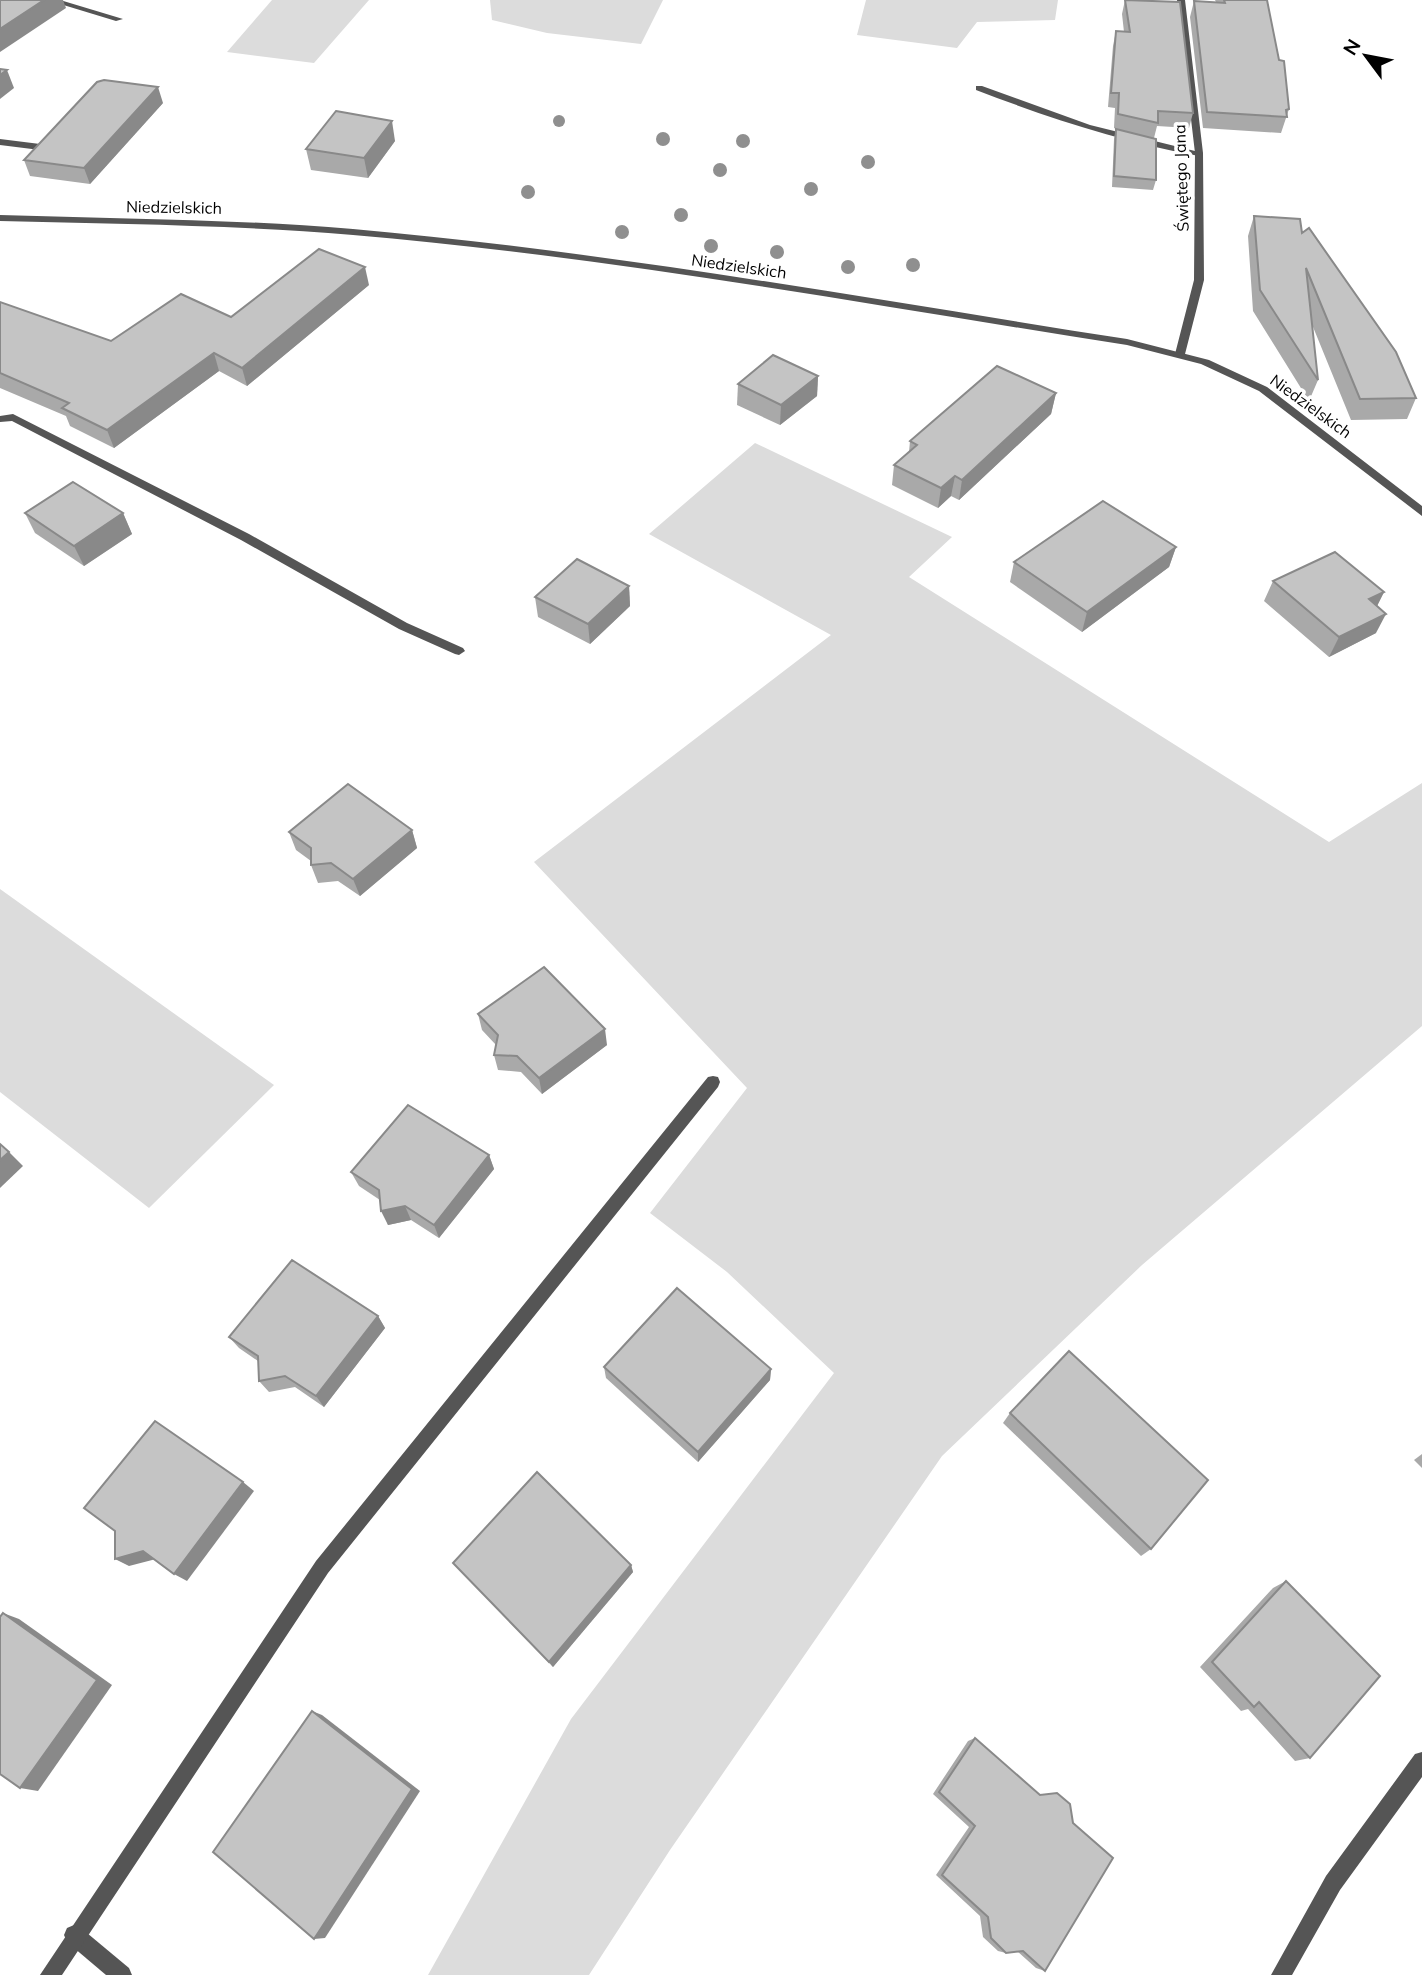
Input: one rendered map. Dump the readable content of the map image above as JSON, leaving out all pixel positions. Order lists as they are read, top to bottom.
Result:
{
  "streets": {
    "street": ["Świętego Jana", "Niedzielskich"]
  },
  "crossings": [
    ["Świętego Jana", "Niedzielskich"]
  ],
  "north": "top left"
}
